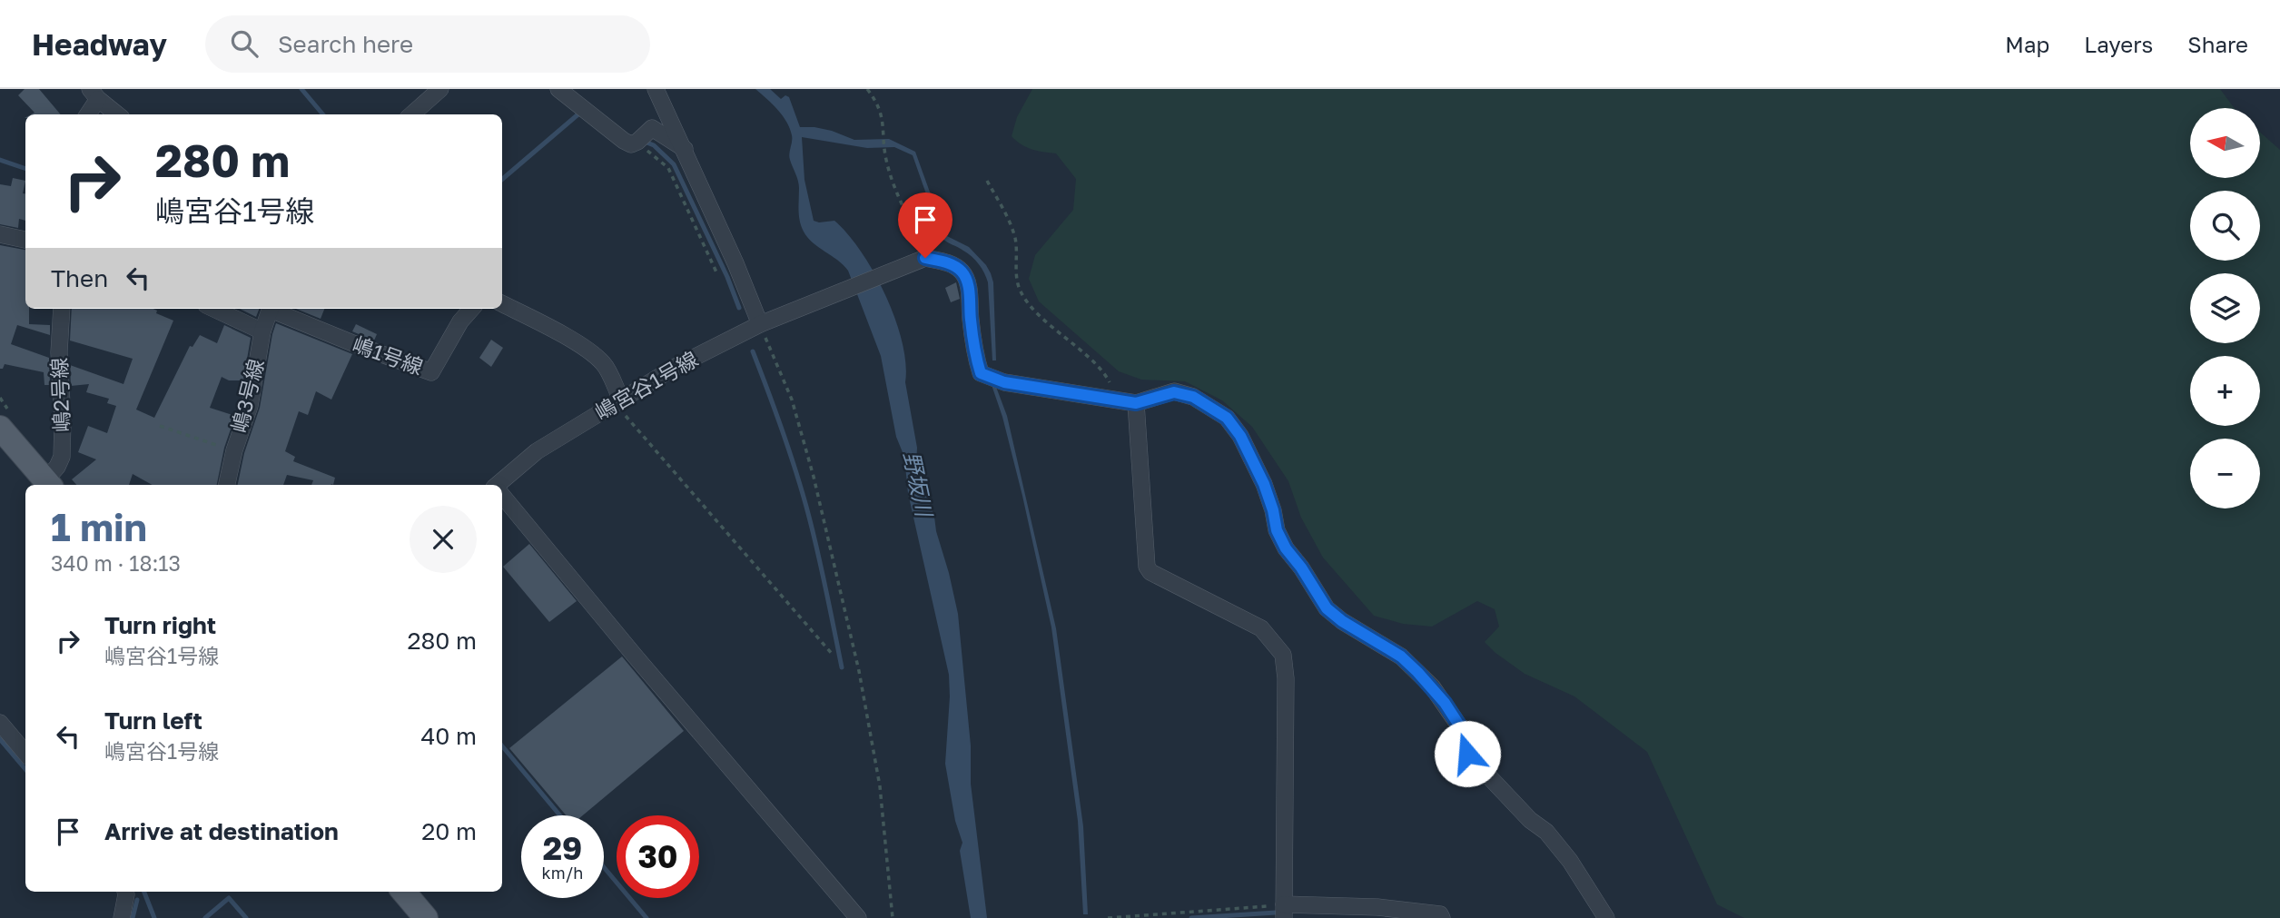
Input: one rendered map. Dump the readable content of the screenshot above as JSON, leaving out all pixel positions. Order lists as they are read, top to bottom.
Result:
{
  "streets": {
    "street": [
      "嶋1号線",
      "嶋宮谷1号線",
      "嶋2号線",
      "嶋3号線"
    ]
  },
  "water": ["野坂川"],
  "north": "left",
  "page": {
    "header": "Headway",
    "search": "Search here",
    "nav": ["Map", "Layers", "Share"],
    "map_buttons": ["+", "−"],
    "turn": ["280 m", "嶋宮谷1号線"],
    "then": "Then",
    "heading": ["1 min", "340 m · 18:13"],
    "list": [
      {
        "name": "Turn right",
        "note": "嶋宮谷1号線",
        "value": "280 m"
      },
      {
        "name": "Turn left",
        "note": "嶋宮谷1号線",
        "value": "40 m"
      },
      {
        "name": "Arrive at destination",
        "value": "20 m"
      }
    ],
    "speed": "29 km/h",
    "limit": "30"
  }
}
